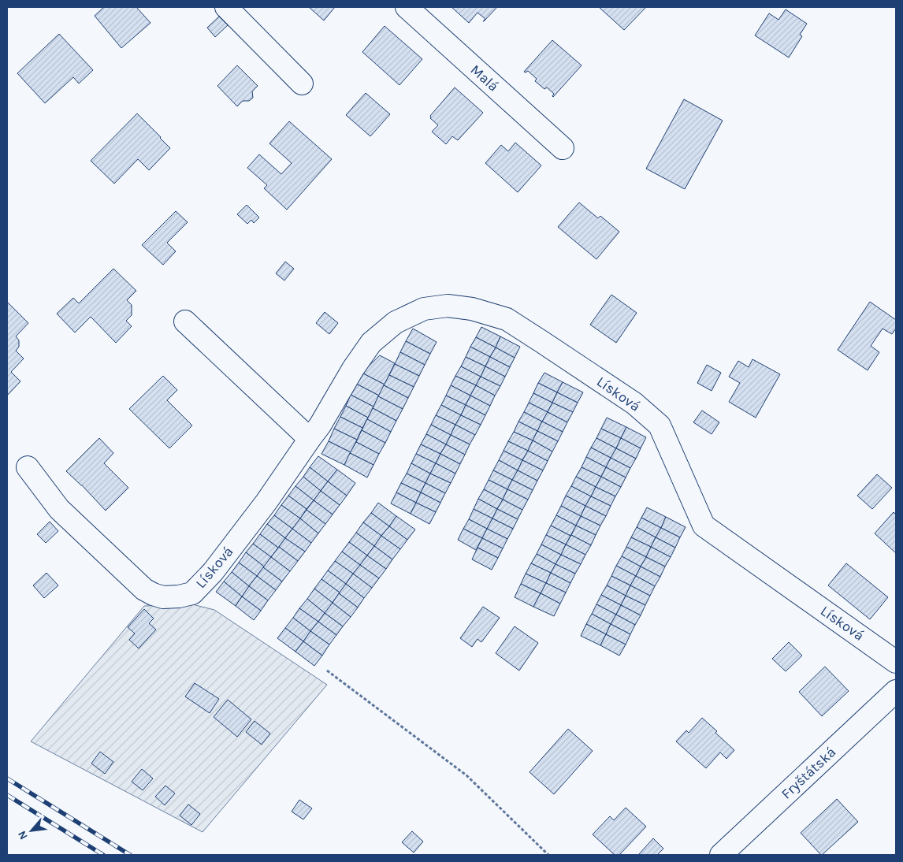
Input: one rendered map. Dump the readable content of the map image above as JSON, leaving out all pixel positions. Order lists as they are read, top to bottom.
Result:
{
  "streets": {
    "street": ["Malá", "Lísková", "Fryštátská"]
  },
  "north": "bottom left"
}
